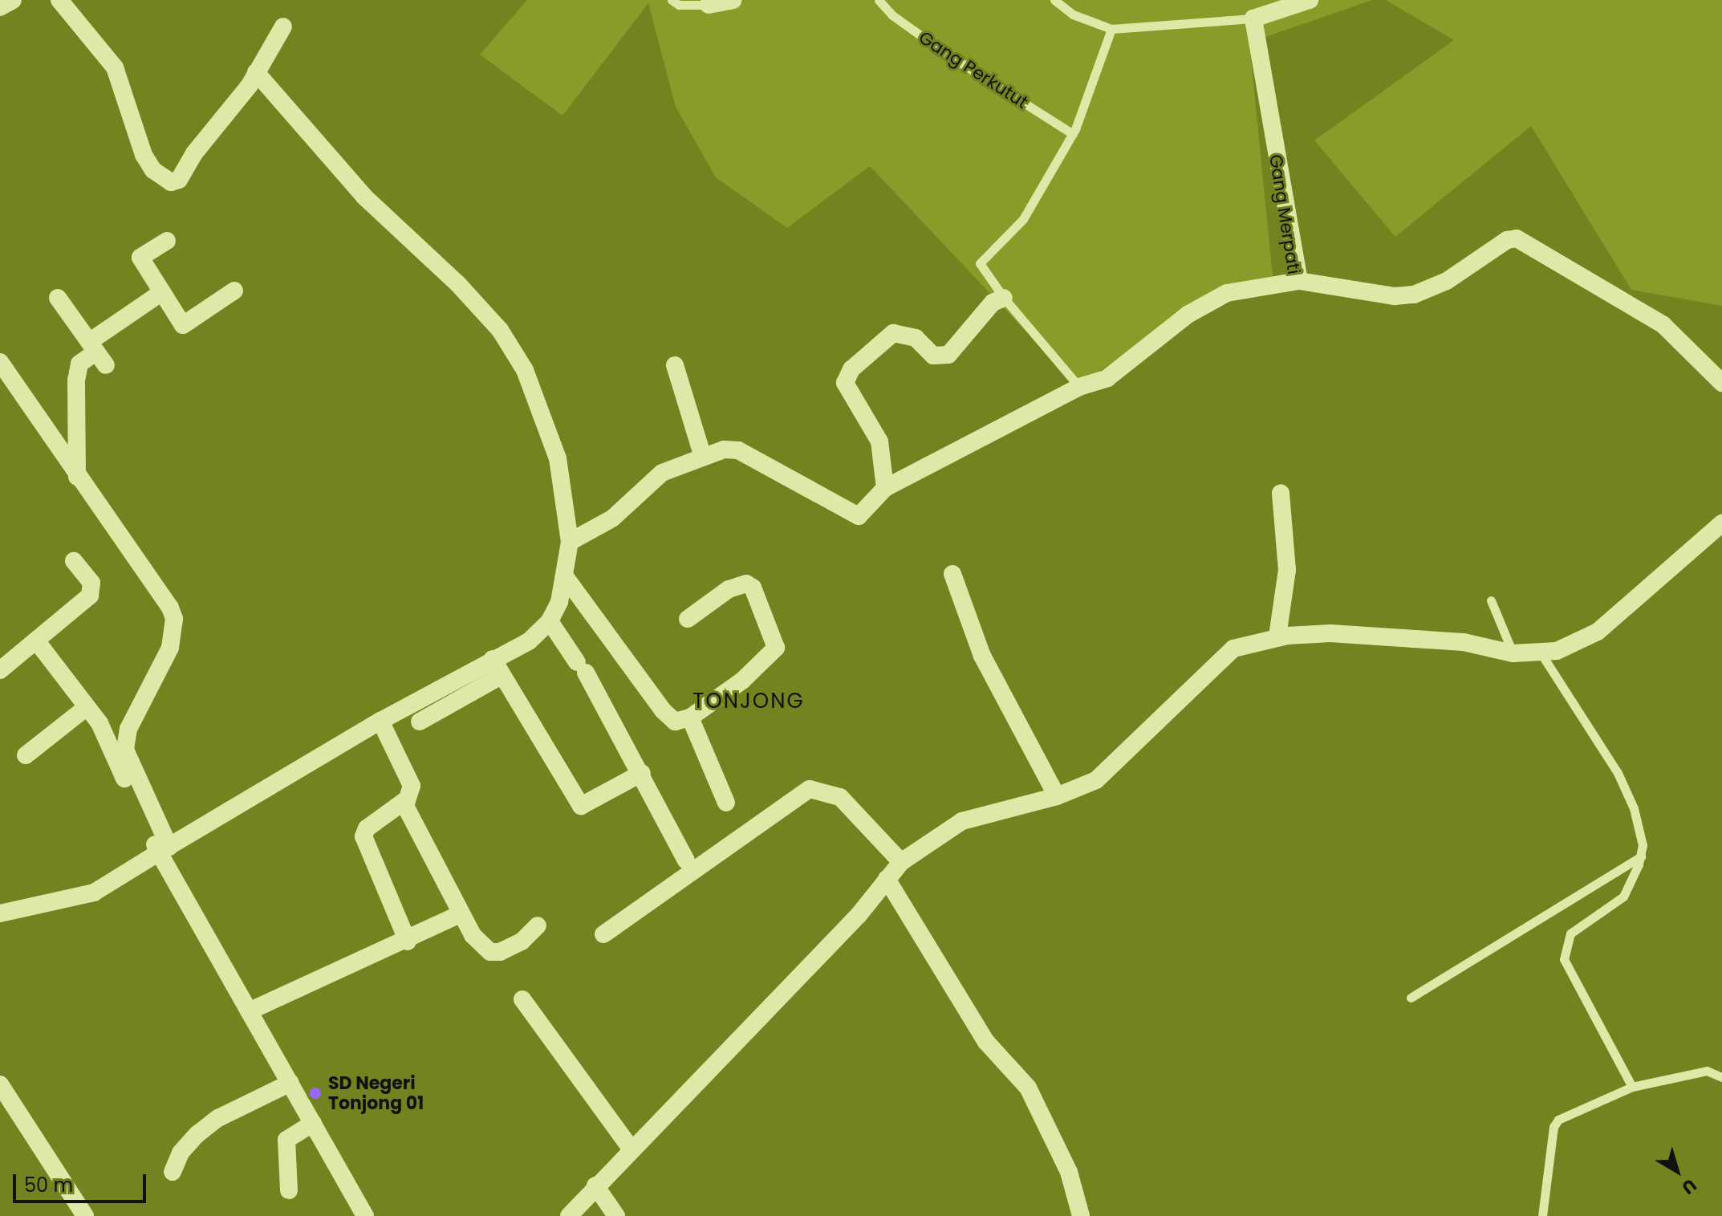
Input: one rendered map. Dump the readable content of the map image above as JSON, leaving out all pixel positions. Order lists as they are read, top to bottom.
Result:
{
  "streets": {
    "street": ["Gang Merpati"],
    "lane": ["Gang Perkutut"]
  },
  "districts": ["TONJONG"],
  "places": ["SD Negeri Tonjong 01"],
  "scale_bar": "50 m",
  "north": "bottom right"
}
